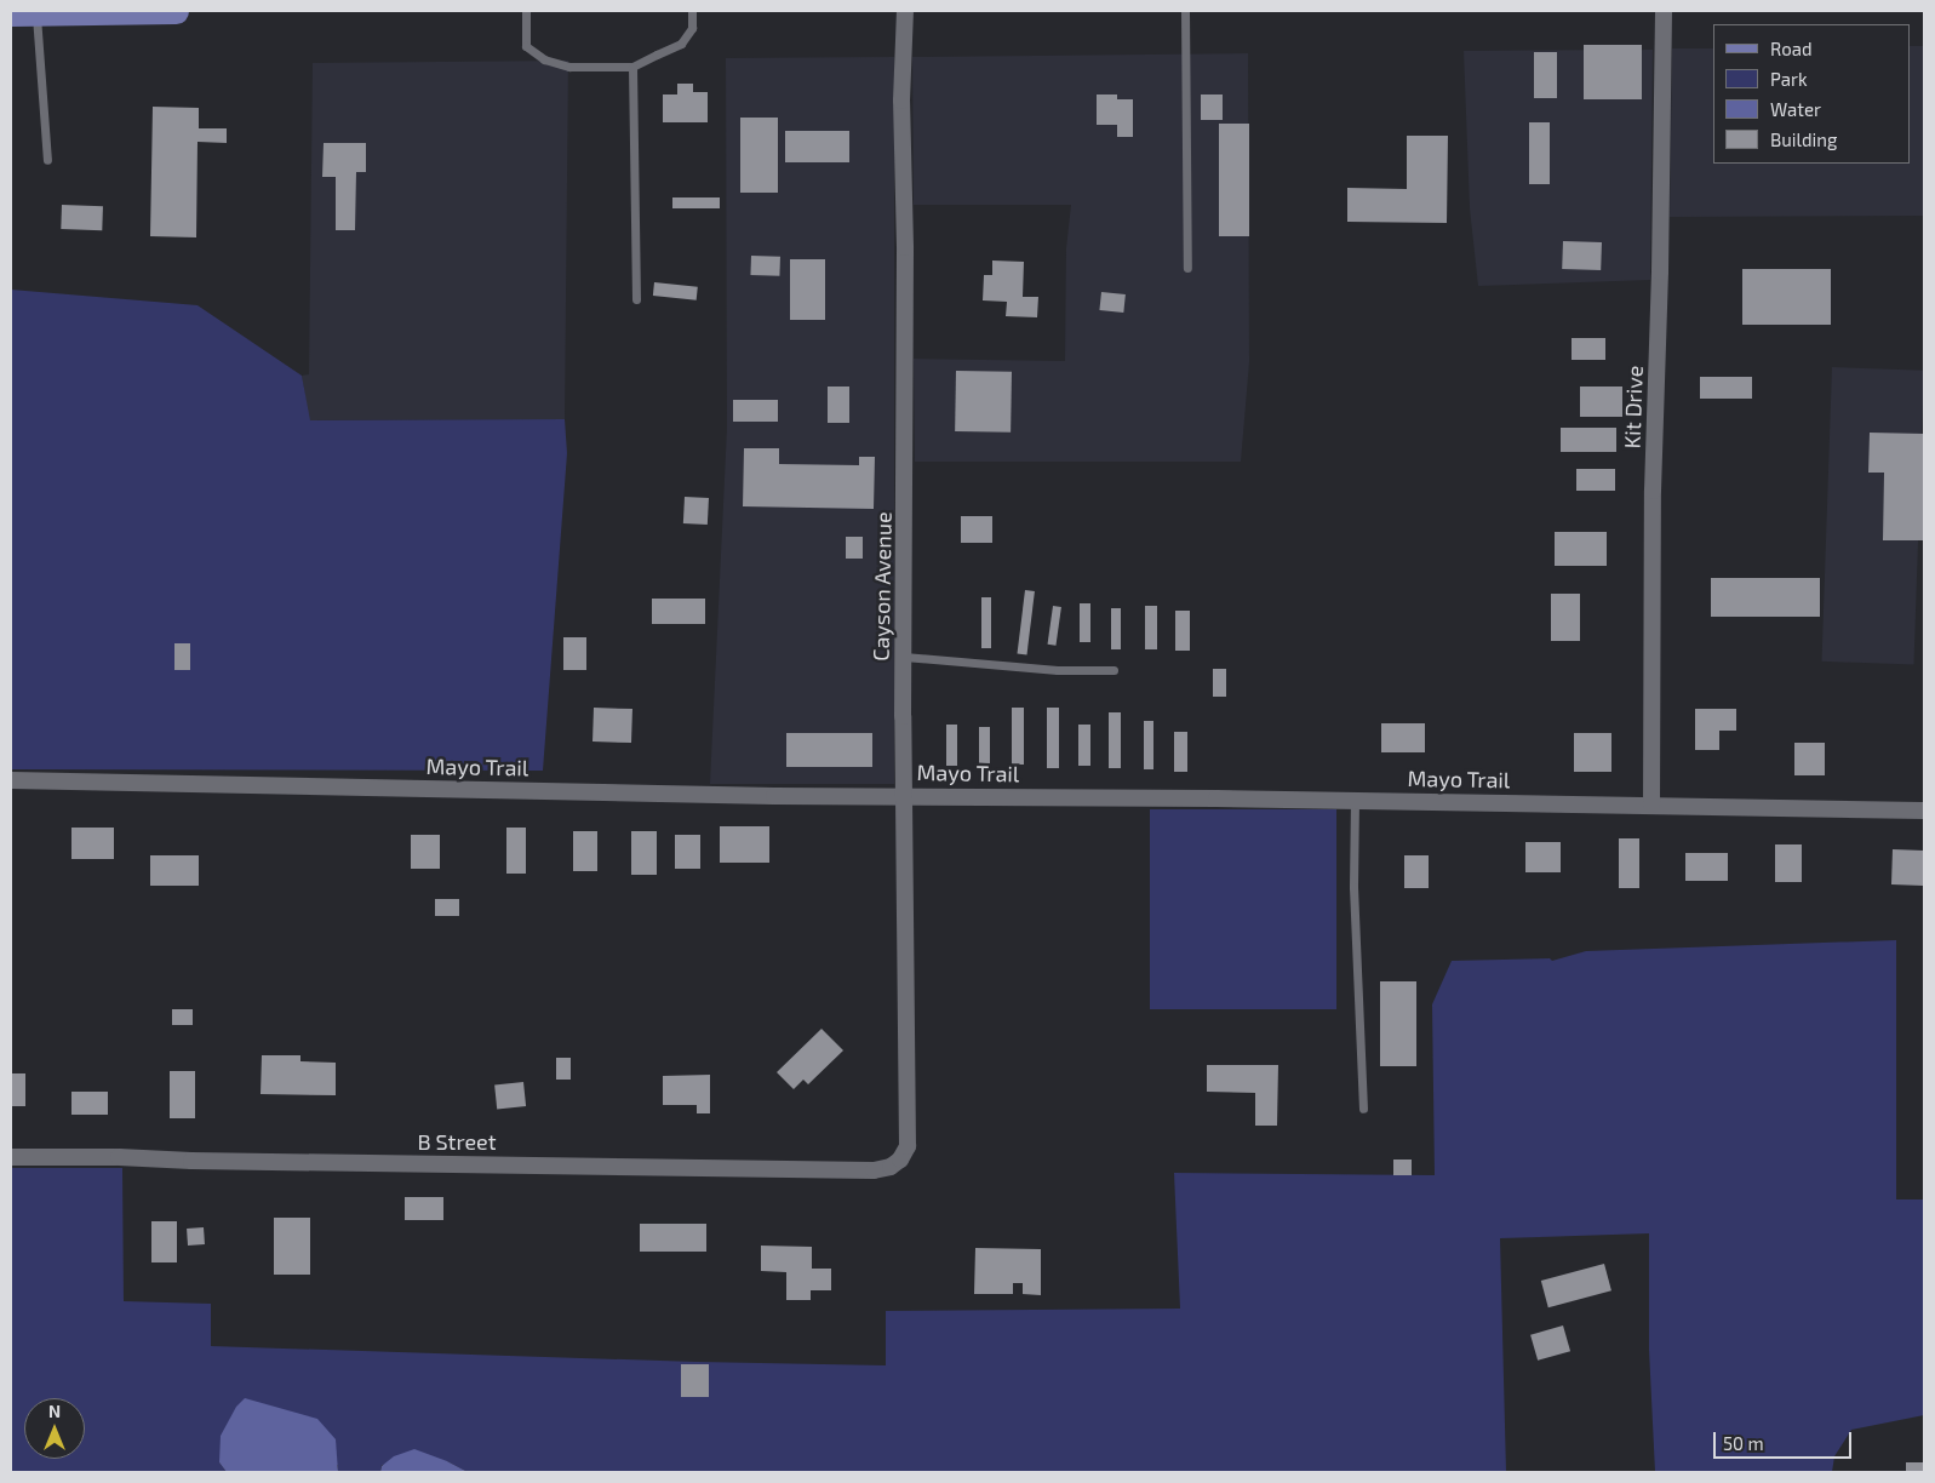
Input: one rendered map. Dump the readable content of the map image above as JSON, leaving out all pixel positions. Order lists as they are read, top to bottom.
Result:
{
  "streets": {
    "street": [
      "Kit Drive",
      "Cayson Avenue",
      "Mayo Trail",
      "B Street"
    ]
  },
  "crossings": [
    ["Kit Drive", "Mayo Trail"],
    ["Cayson Avenue", "Mayo Trail"],
    ["Cayson Avenue", "B Street"]
  ],
  "legend": [
    "Road",
    "Park",
    "Water",
    "Building"
  ],
  "scale_bar": "50 m",
  "north": "top"
}
